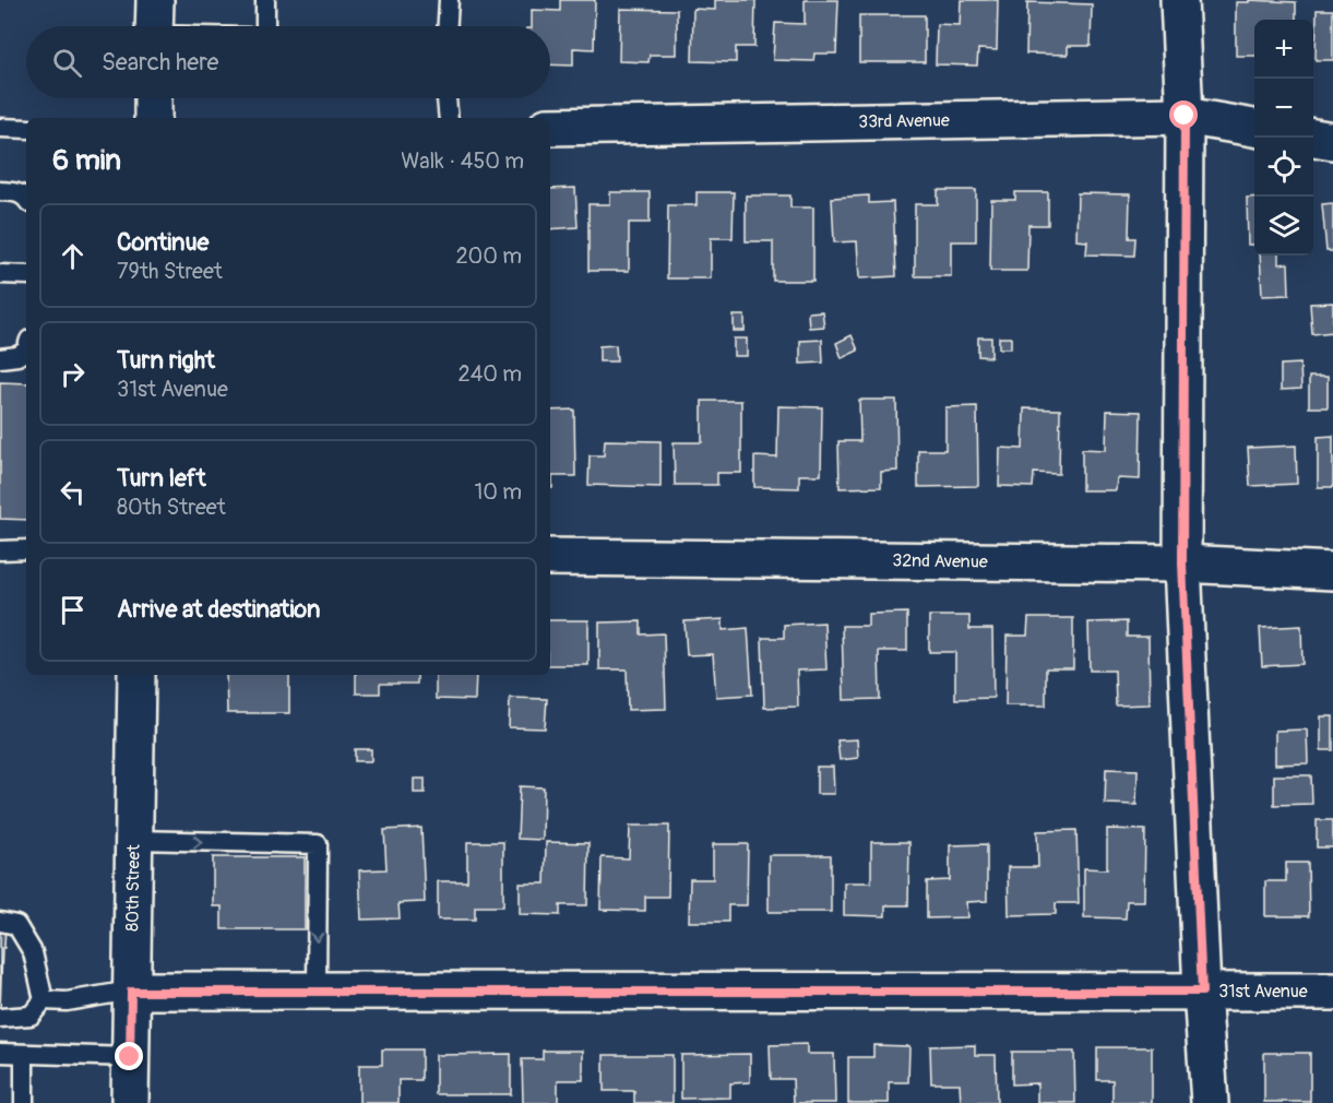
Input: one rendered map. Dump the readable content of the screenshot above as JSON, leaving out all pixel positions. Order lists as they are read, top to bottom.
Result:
{
  "streets": {
    "street": [
      "33rd Avenue",
      "32nd Avenue",
      "80th Street",
      "31st Avenue"
    ]
  },
  "crossings": [
    ["80th Street", "31st Avenue"]
  ],
  "page": {
    "map_buttons": ["+", "−"],
    "search": "Search here",
    "heading": ["6 min", "Walk · 450 m"],
    "list": [
      ["Continue", "79th Street", "200 m"],
      ["Turn right", "31st Avenue", "240 m"],
      ["Turn left", "80th Street", "10 m"],
      "Arrive at destination"
    ]
  }
}
